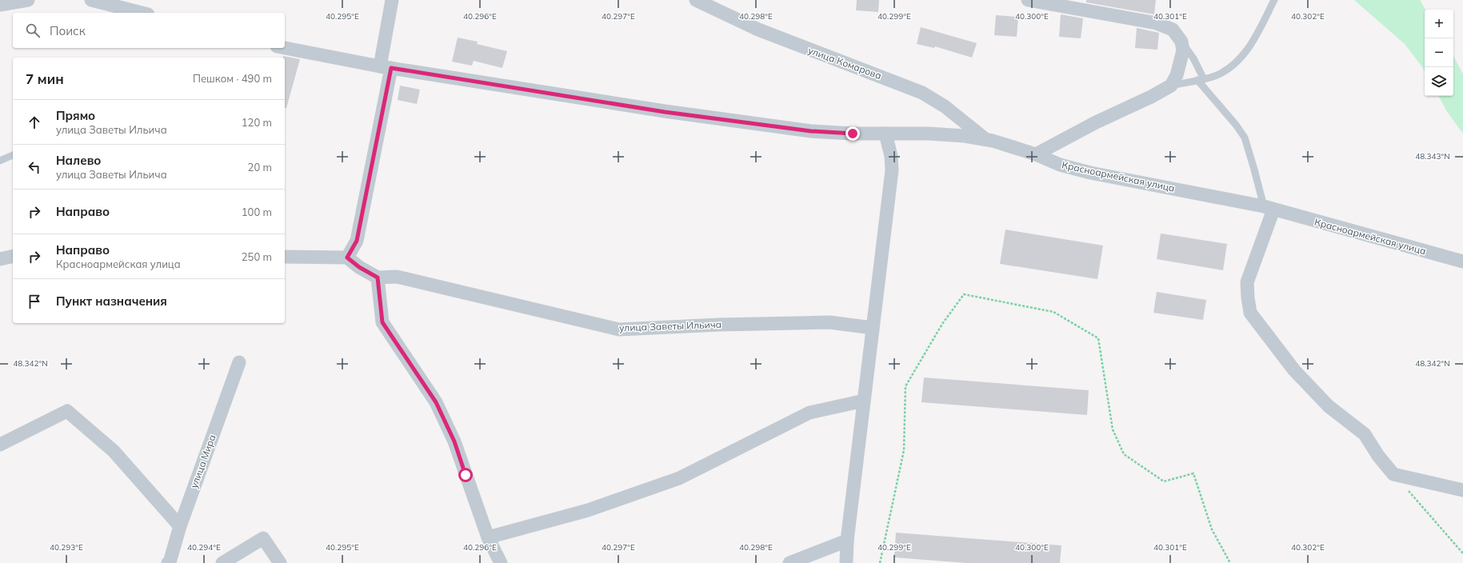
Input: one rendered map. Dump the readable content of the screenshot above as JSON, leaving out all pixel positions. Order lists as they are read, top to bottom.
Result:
{
  "streets": {
    "street": [
      "улица Комарова",
      "Красноармейская улица",
      "улица Заветы Ильича",
      "улица Мира"
    ]
  },
  "crossings": [
    ["улица Комарова", "Красноармейская улица"]
  ],
  "page": {
    "map_buttons": ["+", "−"],
    "search": "Поиск",
    "heading": ["7 мин", "Пешком · 490 m"],
    "list": [
      ["Прямо", "улица Заветы Ильича", "120 m"],
      ["Налево", "улица Заветы Ильича", "20 m"],
      ["Направо", "100 m"],
      ["Направо", "Красноармейская улица", "250 m"],
      "Пункт назначения"
    ]
  },
  "coordinates": [
    "40.295°E",
    "40.296°E",
    "40.297°E",
    "40.298°E",
    "40.299°E",
    "40.300°E",
    "40.301°E",
    "40.302°E",
    "48.343°N",
    "48.342°N",
    "40.293°E",
    "40.294°E"
  ]
}
